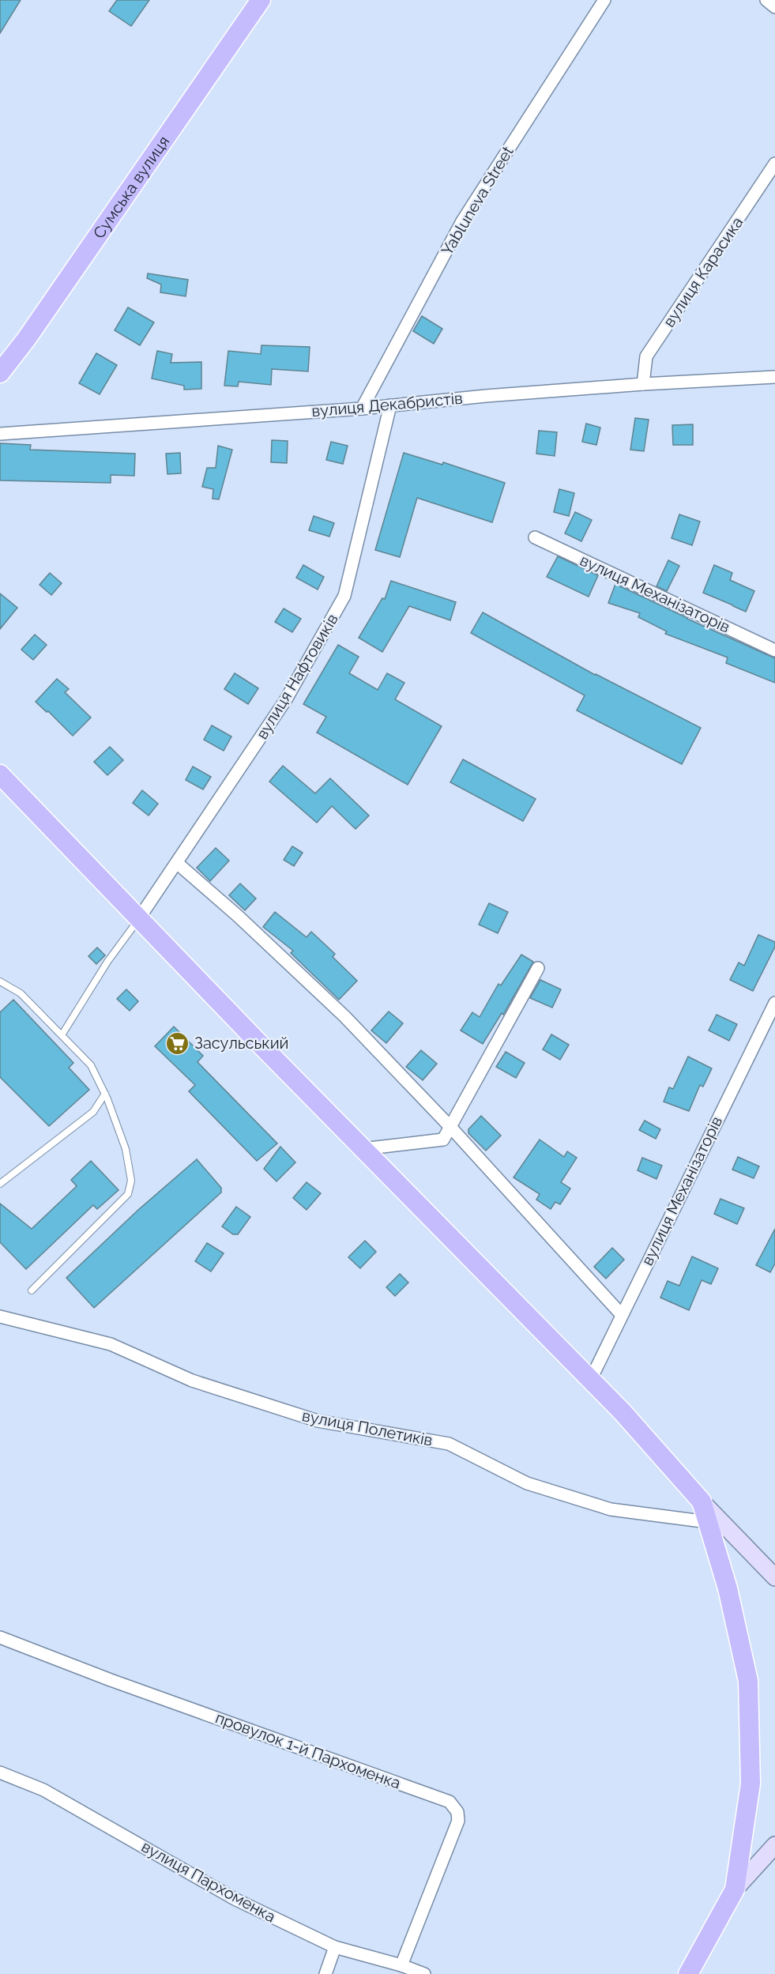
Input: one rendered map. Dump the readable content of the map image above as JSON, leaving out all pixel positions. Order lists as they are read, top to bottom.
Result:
{
  "streets": {
    "main road": ["Сумська вулиця"],
    "street": [
      "Yabluneva Street",
      "вулиця Карасика",
      "вулиця Декабристів",
      "вулиця Механізаторів",
      "вулиця Нафтовиків",
      "вулиця Полетиків",
      "провулок 1-й Пархоменка",
      "вулиця Пархоменка"
    ]
  },
  "crossings": [
    ["Yabluneva Street", "вулиця Декабристів"],
    ["вулиця Карасика", "вулиця Декабристів"],
    ["вулиця Декабристів", "вулиця Нафтовиків"],
    ["провулок 1-й Пархоменка", "вулиця Пархоменка"]
  ],
  "places": {
    "supermarket": ["Засульський"]
  }
}
